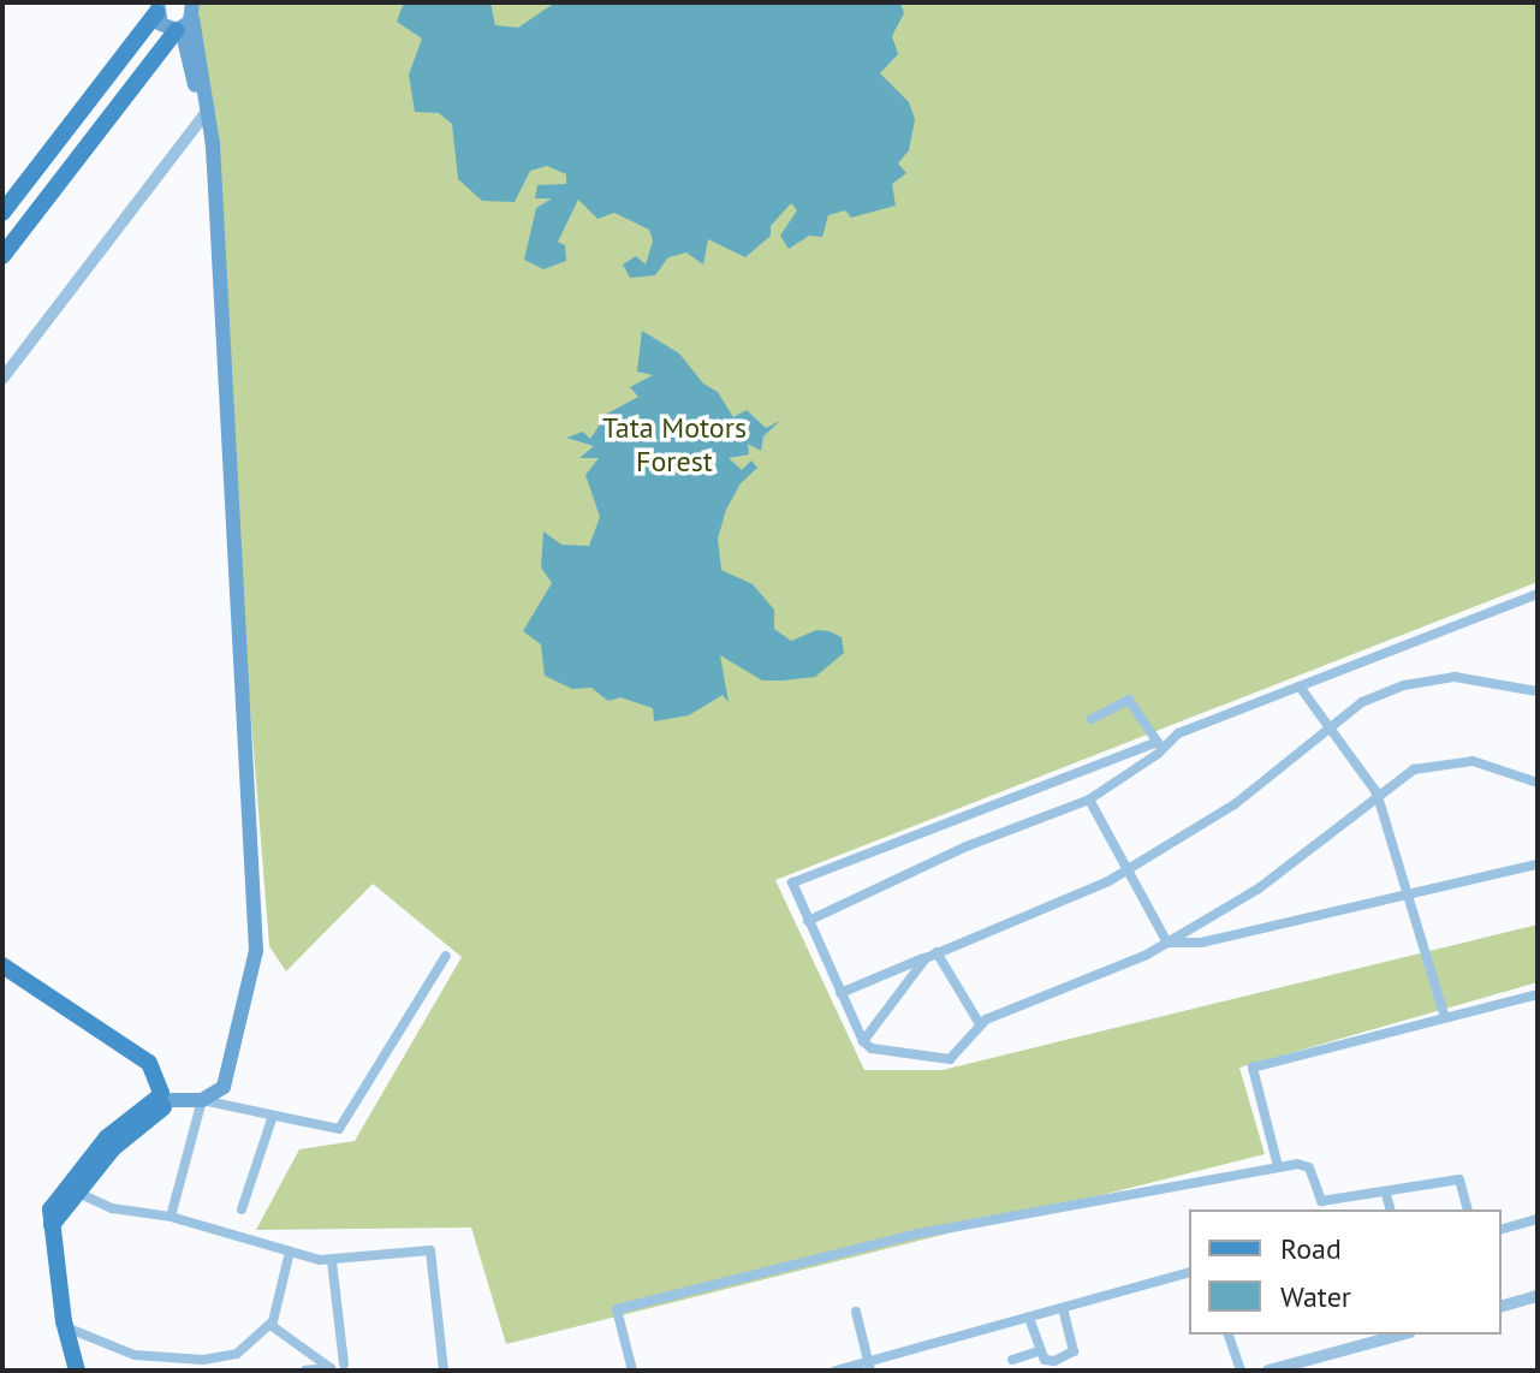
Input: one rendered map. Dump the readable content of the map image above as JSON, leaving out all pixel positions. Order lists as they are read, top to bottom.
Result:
{
  "parks": ["Tata Motors Forest"],
  "legend": ["Road", "Water"]
}
